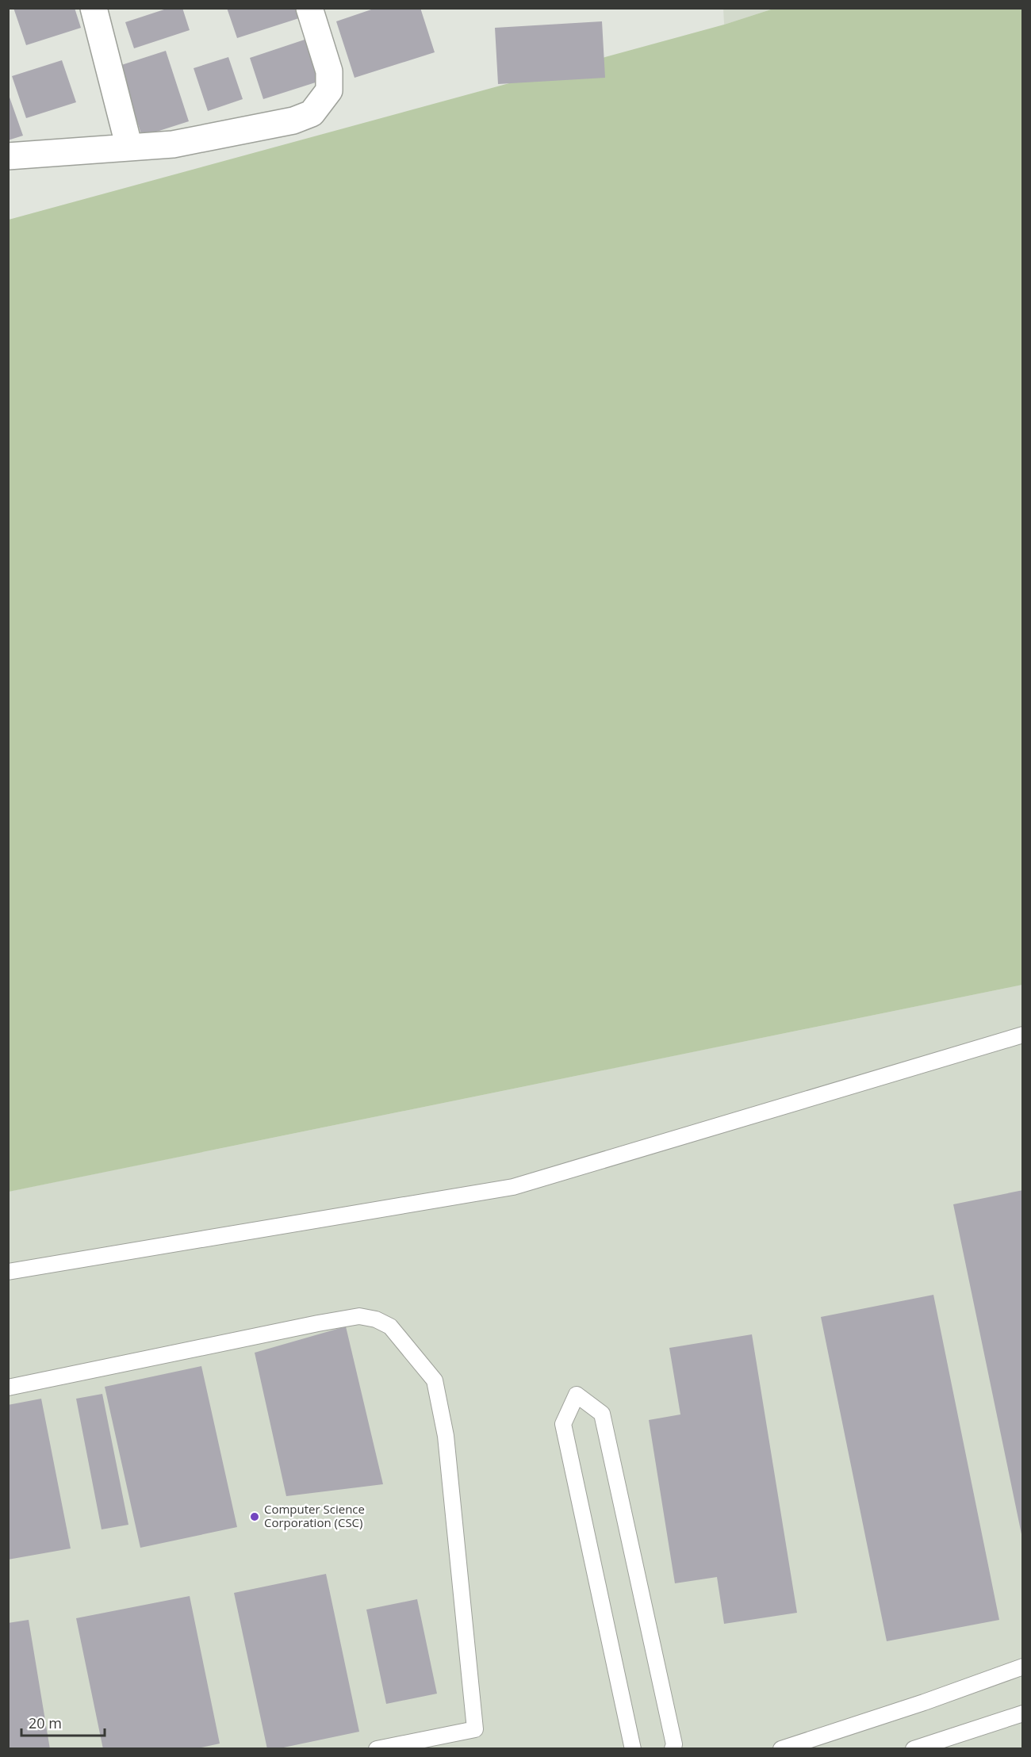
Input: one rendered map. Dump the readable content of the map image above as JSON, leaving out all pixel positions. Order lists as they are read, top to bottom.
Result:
{
  "places": ["Computer Science Corporation (CSC)"],
  "scale_bar": "20 m"
}
